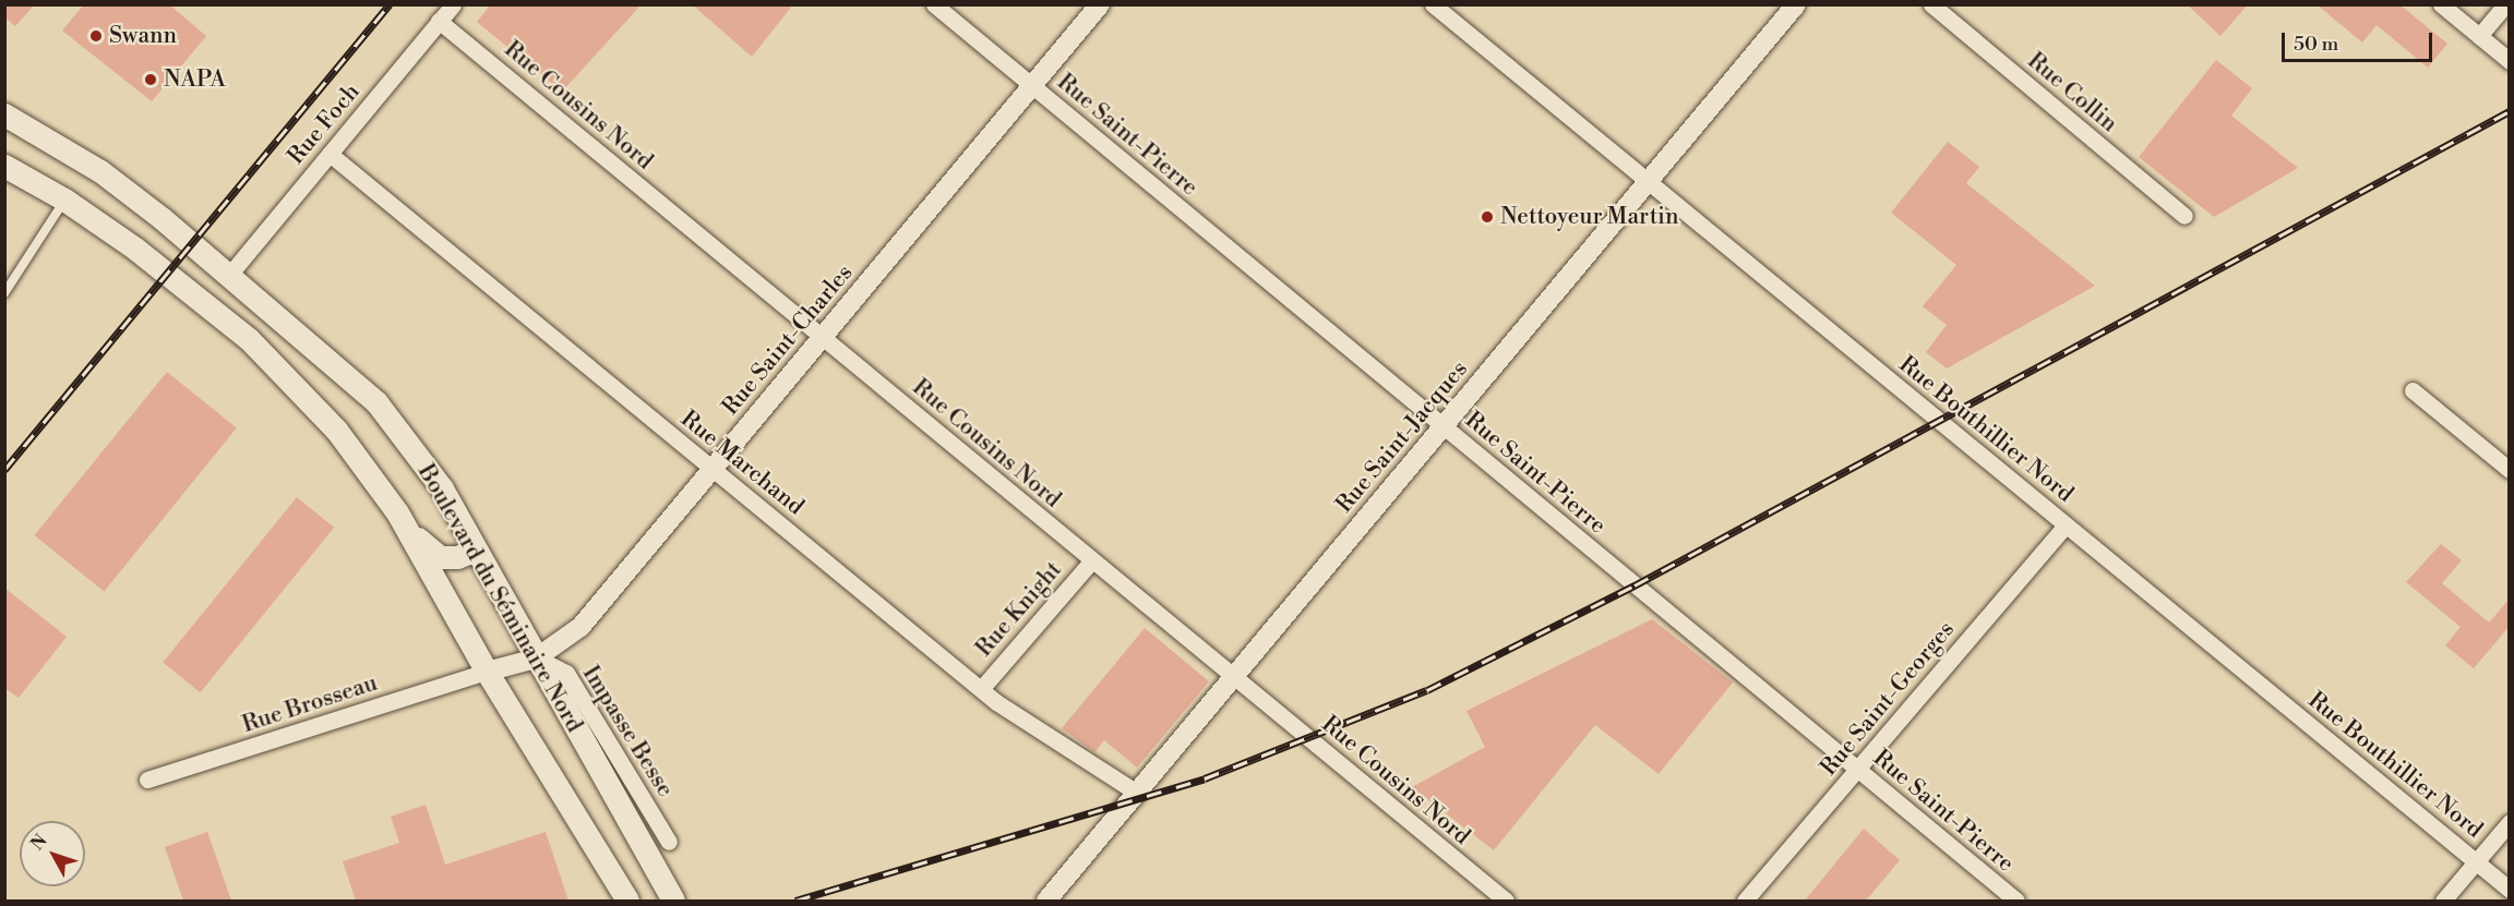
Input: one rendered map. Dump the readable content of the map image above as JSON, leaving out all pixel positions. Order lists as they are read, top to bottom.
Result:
{
  "streets": {
    "main road": ["Boulevard du Séminaire Nord"],
    "street": [
      "Rue Collin",
      "Rue Cousins Nord",
      "Rue Foch",
      "Rue Saint-Pierre",
      "Rue Saint-Charles",
      "Rue Bouthillier Nord",
      "Rue Saint-Jacques",
      "Rue Marchand",
      "Rue Knight",
      "Rue Saint-Georges",
      "Rue Brosseau",
      "Impasse Besse"
    ]
  },
  "crossings": [
    ["Rue Cousins Nord", "Rue Foch"],
    ["Rue Cousins Nord", "Rue Saint-Charles"],
    ["Rue Cousins Nord", "Rue Saint-Jacques"],
    ["Rue Cousins Nord", "Rue Knight"],
    ["Rue Foch", "Rue Marchand"],
    ["Rue Foch", "Boulevard du Séminaire Nord"],
    ["Rue Saint-Pierre", "Rue Saint-Charles"],
    ["Rue Saint-Pierre", "Rue Saint-Jacques"],
    ["Rue Saint-Pierre", "Rue Saint-Georges"],
    ["Rue Saint-Charles", "Rue Marchand"],
    ["Rue Saint-Charles", "Boulevard du Séminaire Nord"],
    ["Rue Saint-Charles", "Rue Brosseau"],
    ["Rue Saint-Charles", "Impasse Besse"],
    ["Rue Bouthillier Nord", "Rue Saint-Jacques"],
    ["Rue Bouthillier Nord", "Rue Saint-Georges"],
    ["Rue Saint-Jacques", "Rue Marchand"],
    ["Rue Marchand", "Rue Knight"],
    ["Boulevard du Séminaire Nord", "Rue Brosseau"],
    ["Boulevard du Séminaire Nord", "Impasse Besse"]
  ],
  "places": ["Swann", "NAPA", "Nettoyeur Martin"],
  "scale_bar": "50 m",
  "north": "top left"
}
